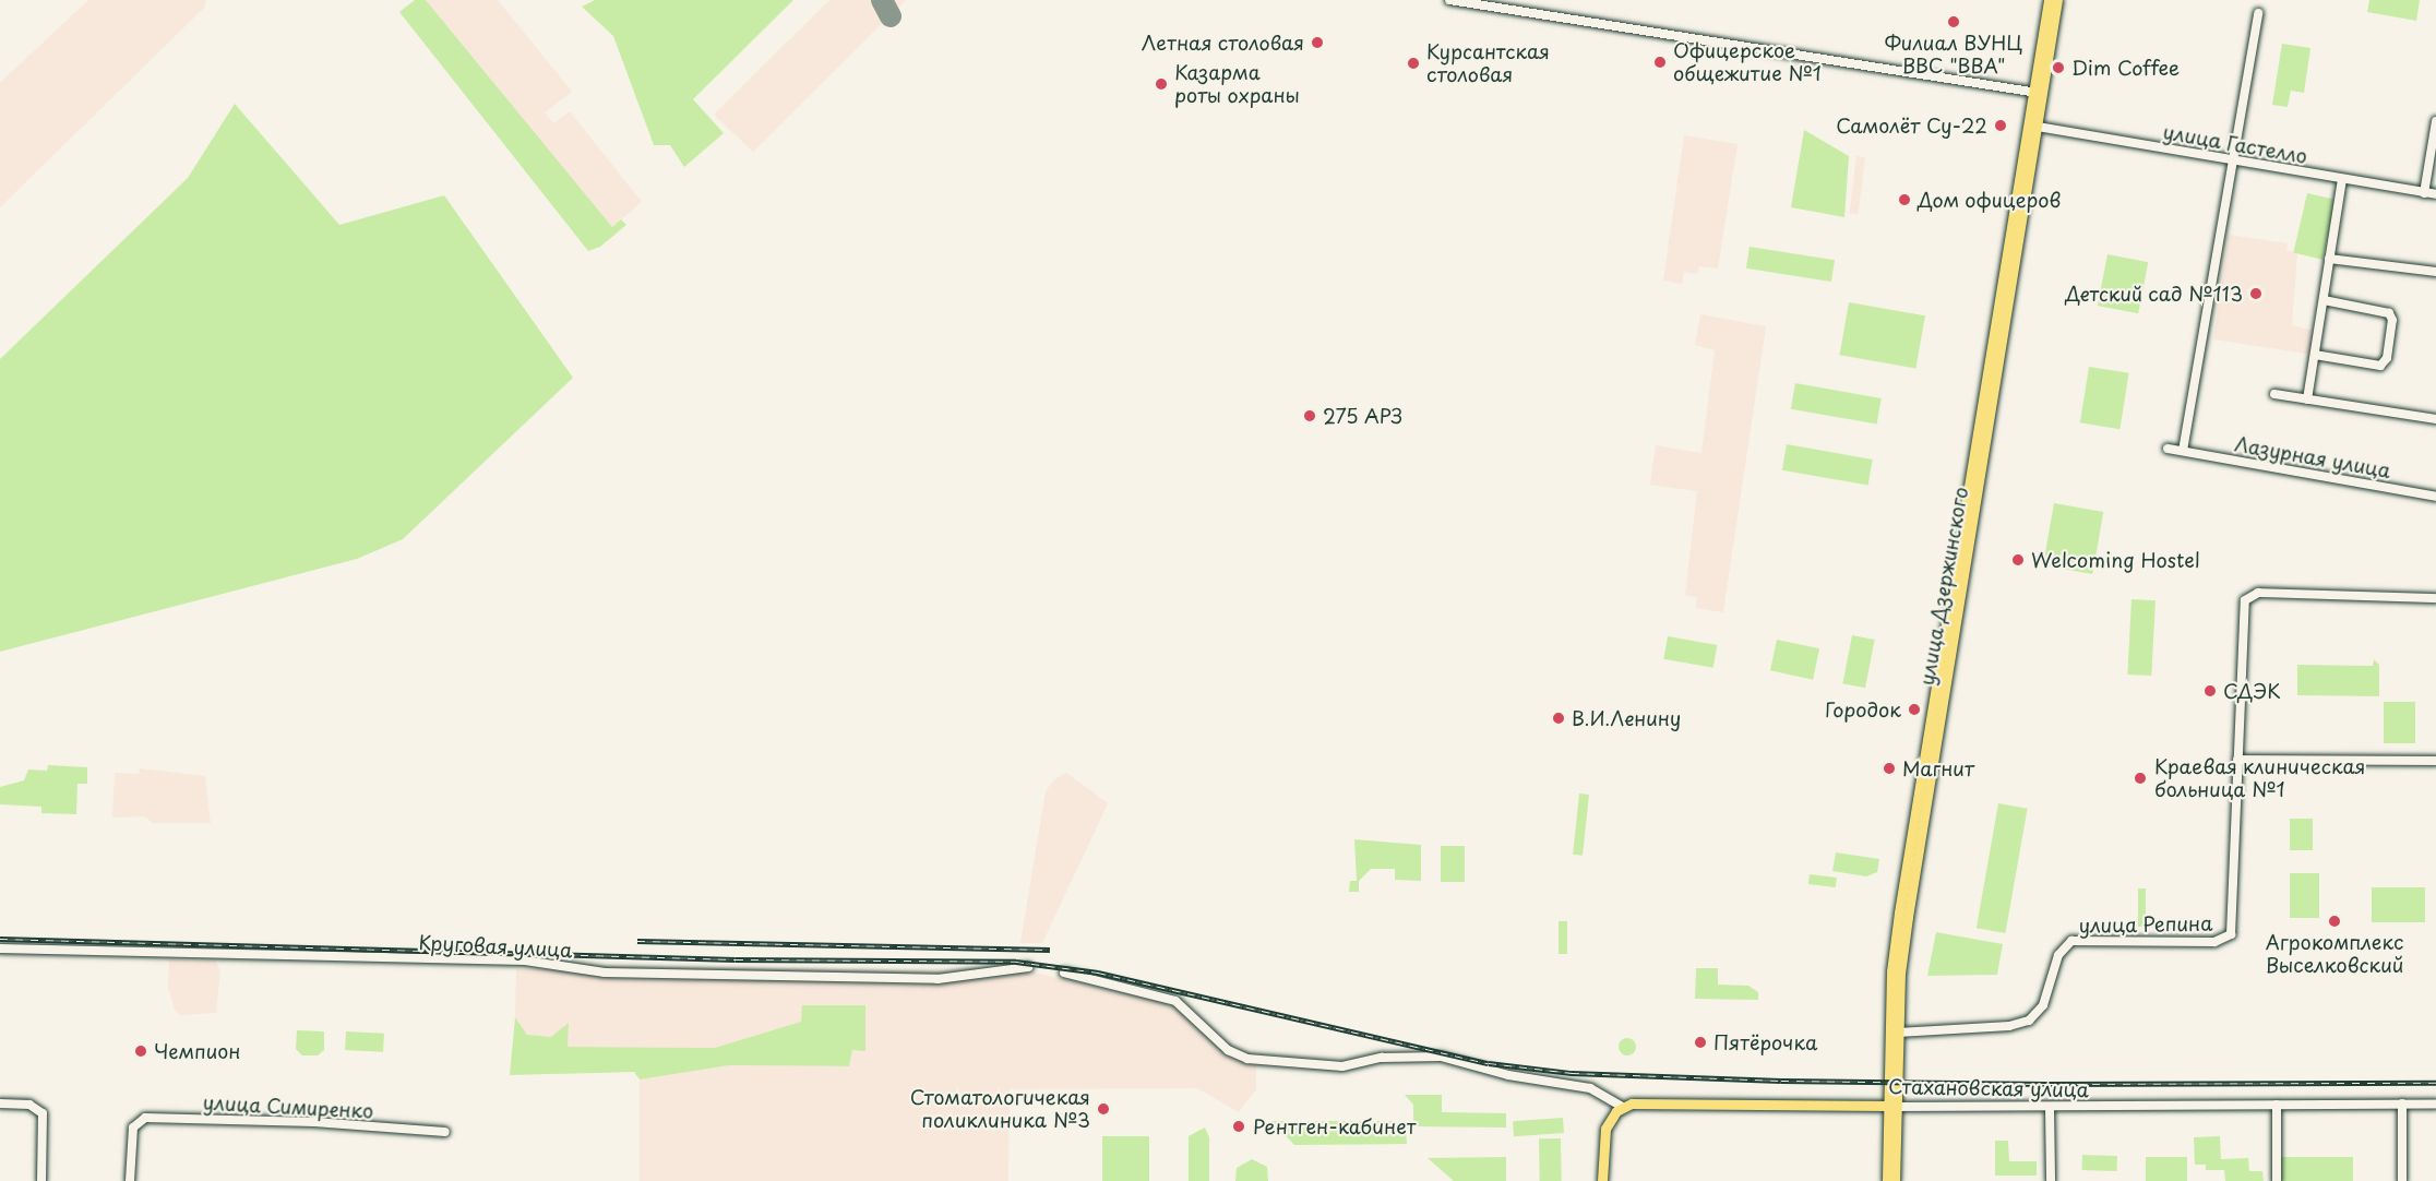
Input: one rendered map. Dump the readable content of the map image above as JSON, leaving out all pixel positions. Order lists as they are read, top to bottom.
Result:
{
  "streets": {
    "main road": ["улица Дзержинского", "Стахановская улица"],
    "street": [
      "улица Гастелло",
      "Лазурная улица",
      "улица Репина",
      "Круговая улица",
      "улица Симиренко"
    ]
  },
  "crossings": [
    ["улица Гастелло", "улица Дзержинского"],
    ["улица Дзержинского", "улица Репина"],
    ["улица Дзержинского", "Стахановская улица"]
  ],
  "places": [
    "Филиал ВУНЦ ВВС \"ВВА\"",
    "Летная столовая",
    "Офицерское общежитие №1",
    "Курсантская столовая",
    "Dim Coffee",
    "Казарма роты охраны",
    "Самолёт Су-22",
    "Дом офицеров",
    "Детский сад №113",
    "275 АРЗ",
    "Welcoming Hostel",
    "СДЭК",
    "Городок",
    "В.И.Ленину",
    "Магнит",
    "Краевая клиническая больница №1",
    "Агрокомплекс Выселковский",
    "Пятёрочка",
    "Чемпион",
    "Стоматологичекая поликлиника №3",
    "Рентген-кабинет"
  ]
}
